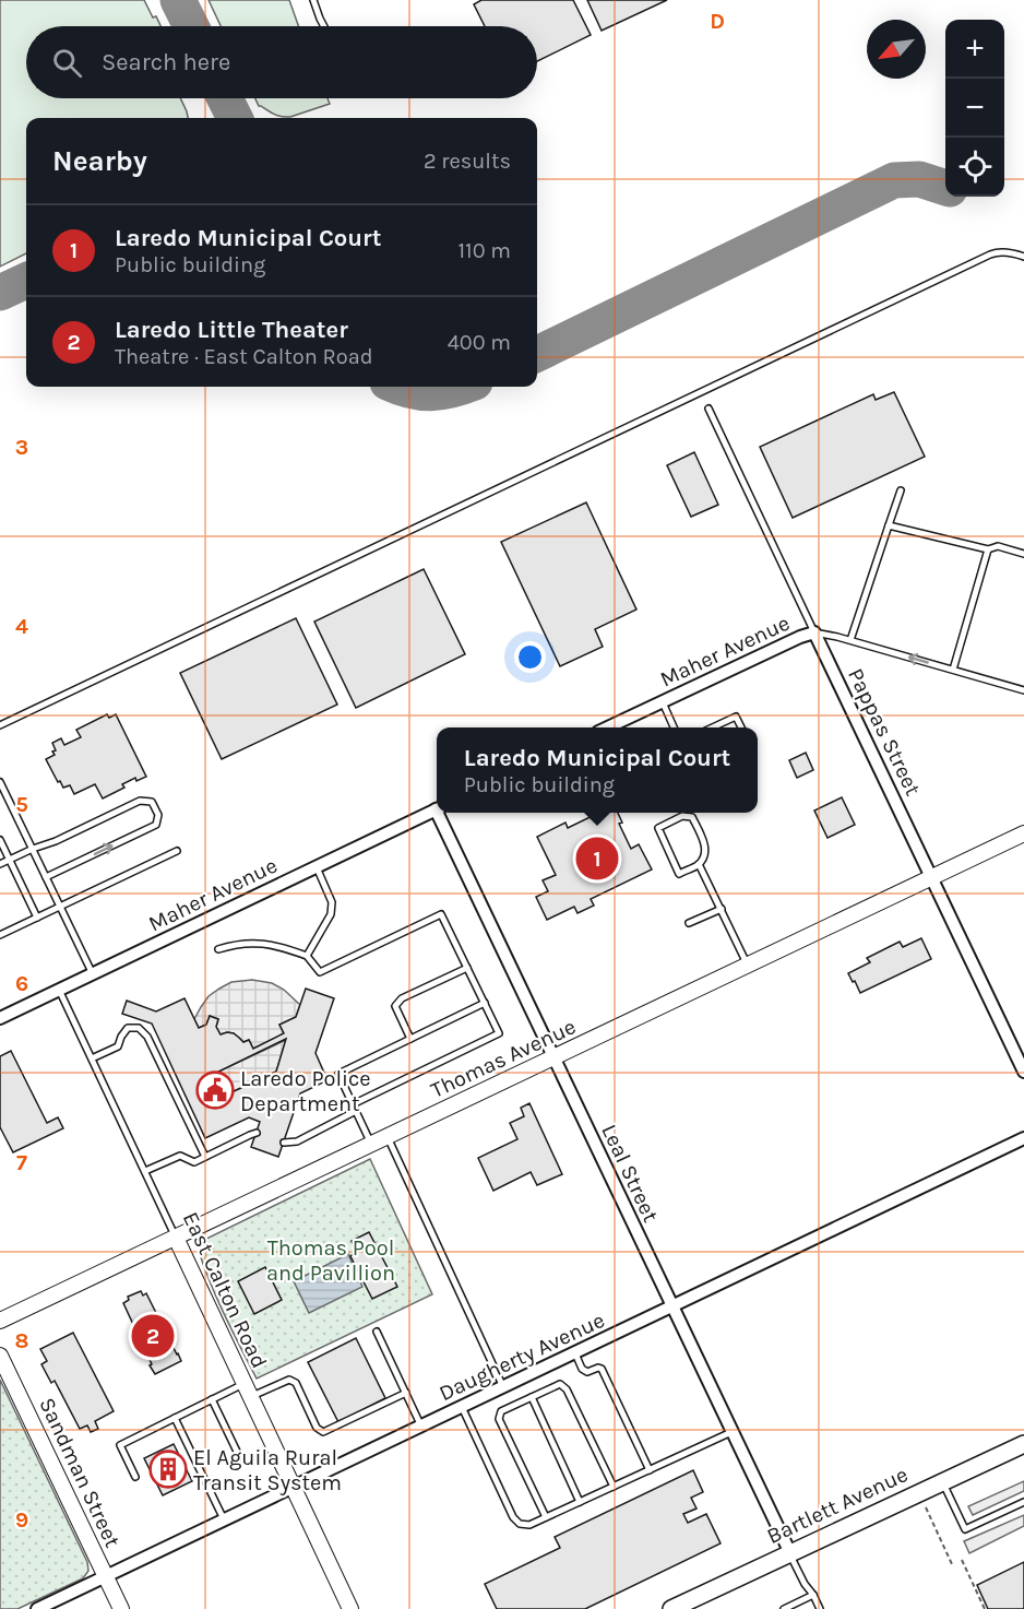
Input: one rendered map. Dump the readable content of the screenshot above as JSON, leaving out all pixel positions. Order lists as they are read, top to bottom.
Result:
{
  "streets": {
    "main road": ["Bartlett Avenue"],
    "street": [
      "Maher Avenue",
      "Pappas Street",
      "Thomas Avenue",
      "Leal Street",
      "East Calton Road",
      "Daugherty Avenue",
      "Sandman Street"
    ]
  },
  "crossings": [
    ["Maher Avenue", "Pappas Street"],
    ["Maher Avenue", "East Calton Road"],
    ["Pappas Street", "Thomas Avenue"],
    ["Thomas Avenue", "Leal Street"],
    ["Thomas Avenue", "East Calton Road"],
    ["Leal Street", "Daugherty Avenue"],
    ["Leal Street", "Bartlett Avenue"],
    ["East Calton Road", "Daugherty Avenue"],
    ["Daugherty Avenue", "Sandman Street"]
  ],
  "parks": ["Thomas Pool and Pavillion"],
  "places": {
    "public building": ["Laredo Police Department"],
    "building": ["El Aguila Rural Transit System"]
  },
  "north": "bottom left",
  "page": {
    "map_buttons": ["+", "−"],
    "search": "Search here",
    "heading": ["Nearby", "2 results"],
    "list": [
      {
        "mark": "1",
        "name": "Laredo Municipal Court",
        "note": "Public building",
        "value": "110 m"
      },
      {
        "mark": "2",
        "name": "Laredo Little Theater",
        "note": "Theatre · East Calton Road",
        "value": "400 m"
      }
    ],
    "popup": ["Laredo Municipal Court", "Public building"],
    "pins": ["1", "2"]
  },
  "grid": {
    "columns": ["D"],
    "rows": [
      "3",
      "4",
      "5",
      "6",
      "7",
      "8",
      "9"
    ]
  }
}
